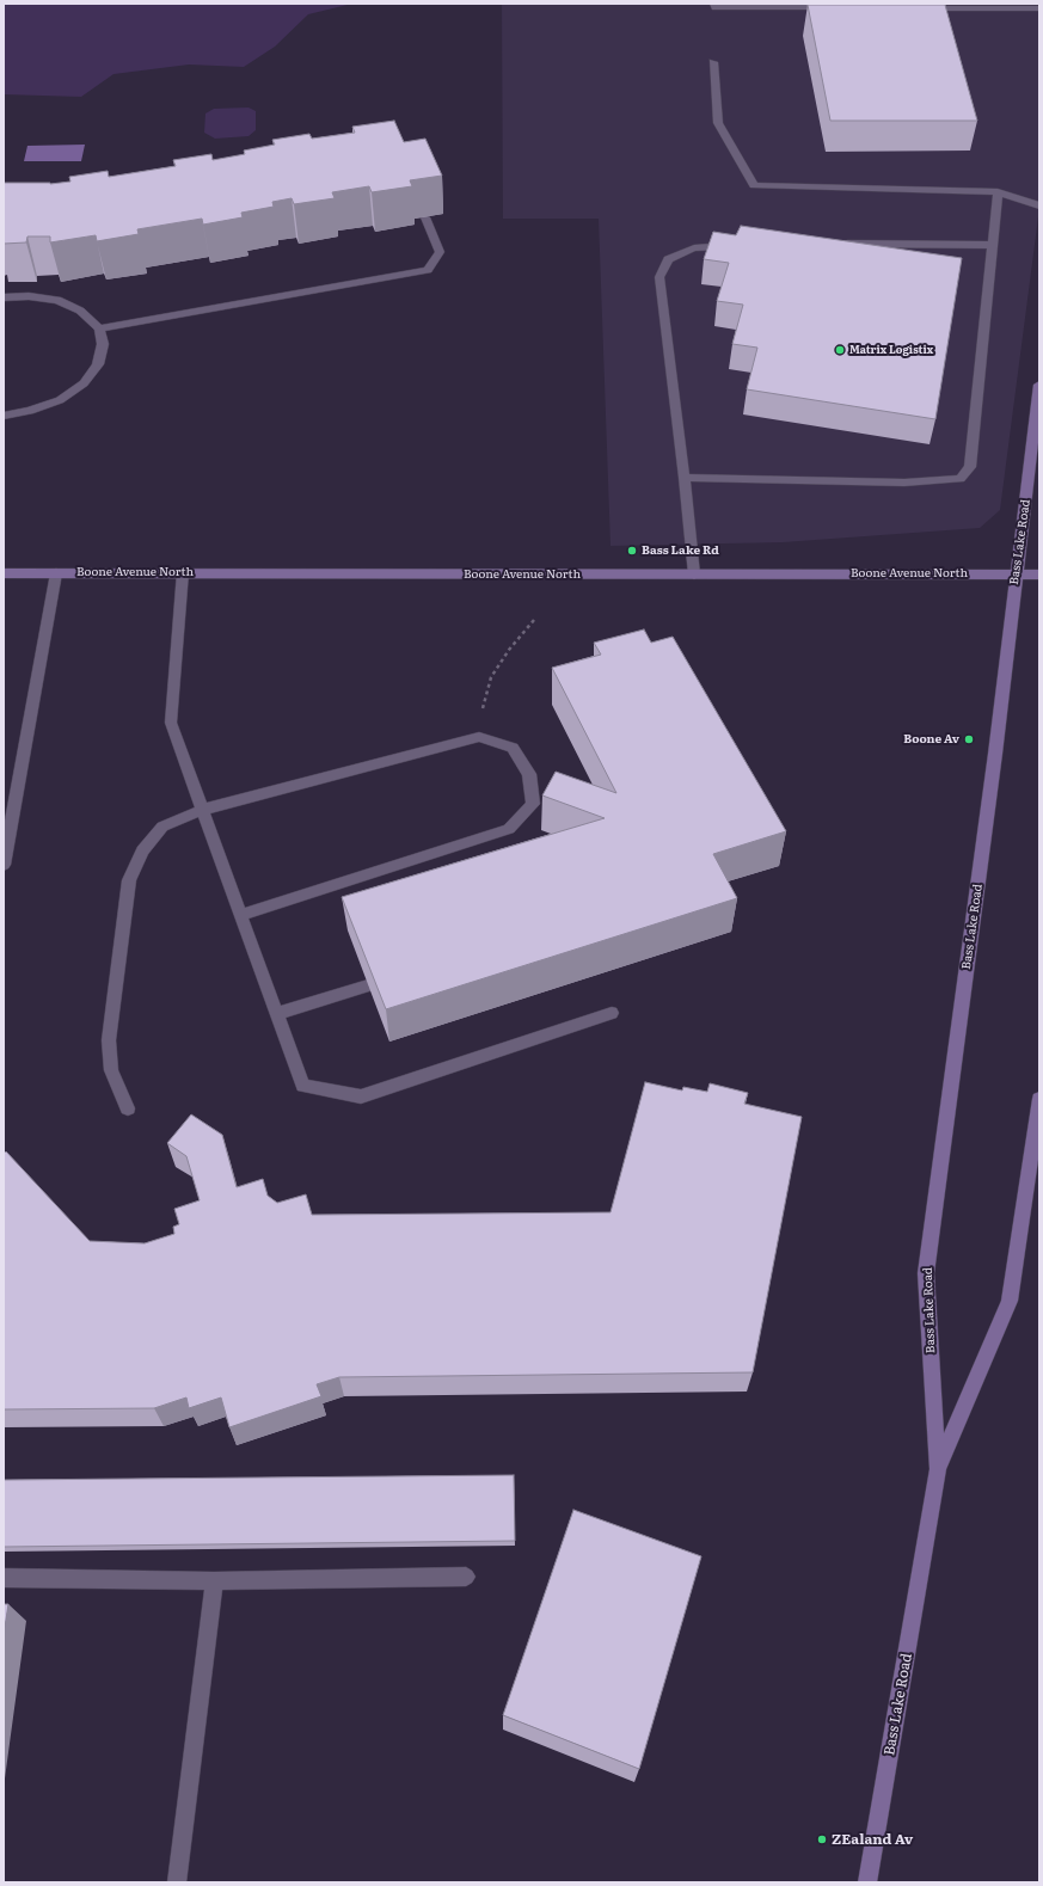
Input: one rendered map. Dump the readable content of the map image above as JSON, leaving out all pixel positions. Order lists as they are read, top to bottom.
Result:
{
  "streets": {
    "main road": ["Bass Lake Road", "Boone Avenue North"]
  },
  "crossings": [
    ["Bass Lake Road", "Boone Avenue North"]
  ],
  "places": [
    "Matrix Logistix",
    "Bass Lake Rd",
    "Boone Av",
    "ZEaland Av"
  ]
}
